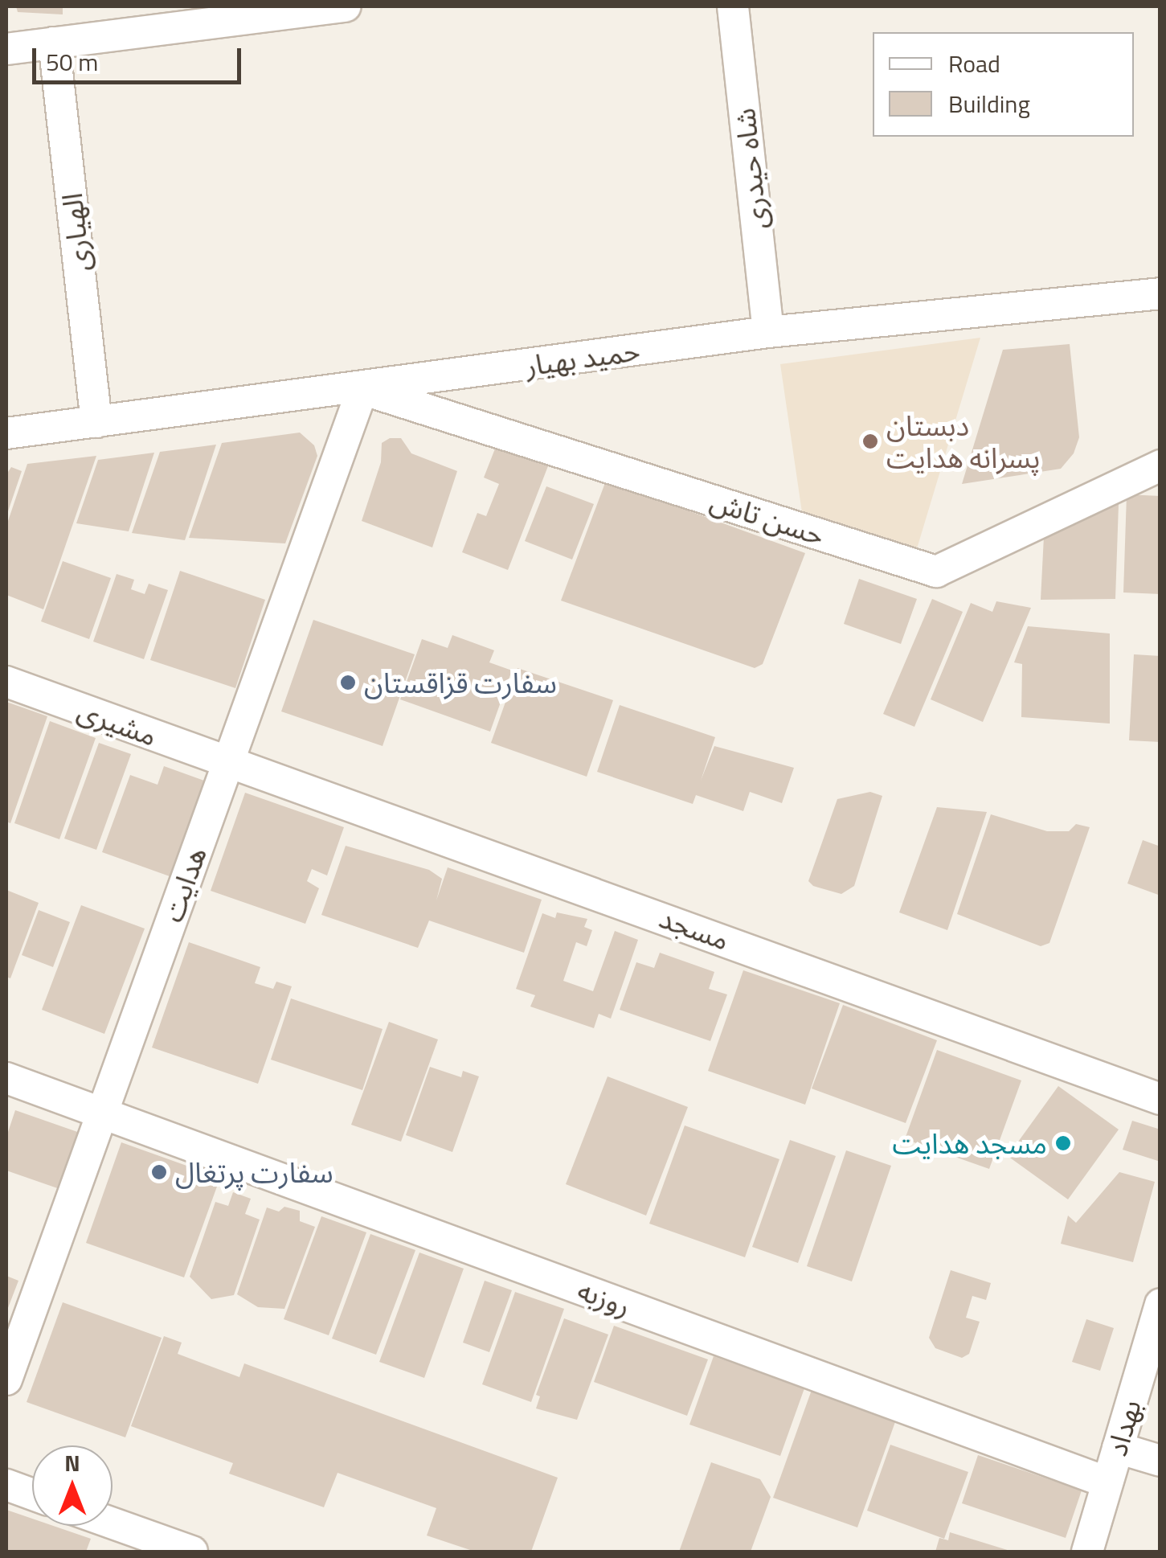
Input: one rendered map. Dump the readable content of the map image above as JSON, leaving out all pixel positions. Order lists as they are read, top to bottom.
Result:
{
  "streets": {
    "street": [
      "شاه حیدری",
      "الهیاری",
      "حمید بهیار",
      "حسن تاش",
      "مشیری",
      "هدایت",
      "مسجد",
      "روزبه",
      "بهداد"
    ]
  },
  "crossings": [
    ["شاه حیدری", "حمید بهیار"],
    ["الهیاری", "حمید بهیار"],
    ["حمید بهیار", "حسن تاش"],
    ["حمید بهیار", "هدایت"],
    ["حسن تاش", "هدایت"],
    ["مشیری", "هدایت"],
    ["مشیری", "مسجد"],
    ["هدایت", "مسجد"],
    ["هدایت", "روزبه"],
    ["روزبه", "بهداد"]
  ],
  "places": [
    "دبستان پسرانه هدایت",
    "سفارت قزاقستان",
    "مسجد هدایت",
    "سفارت پرتغال"
  ],
  "legend": ["Road", "Building"],
  "scale_bar": "50 m",
  "north": "top"
}
